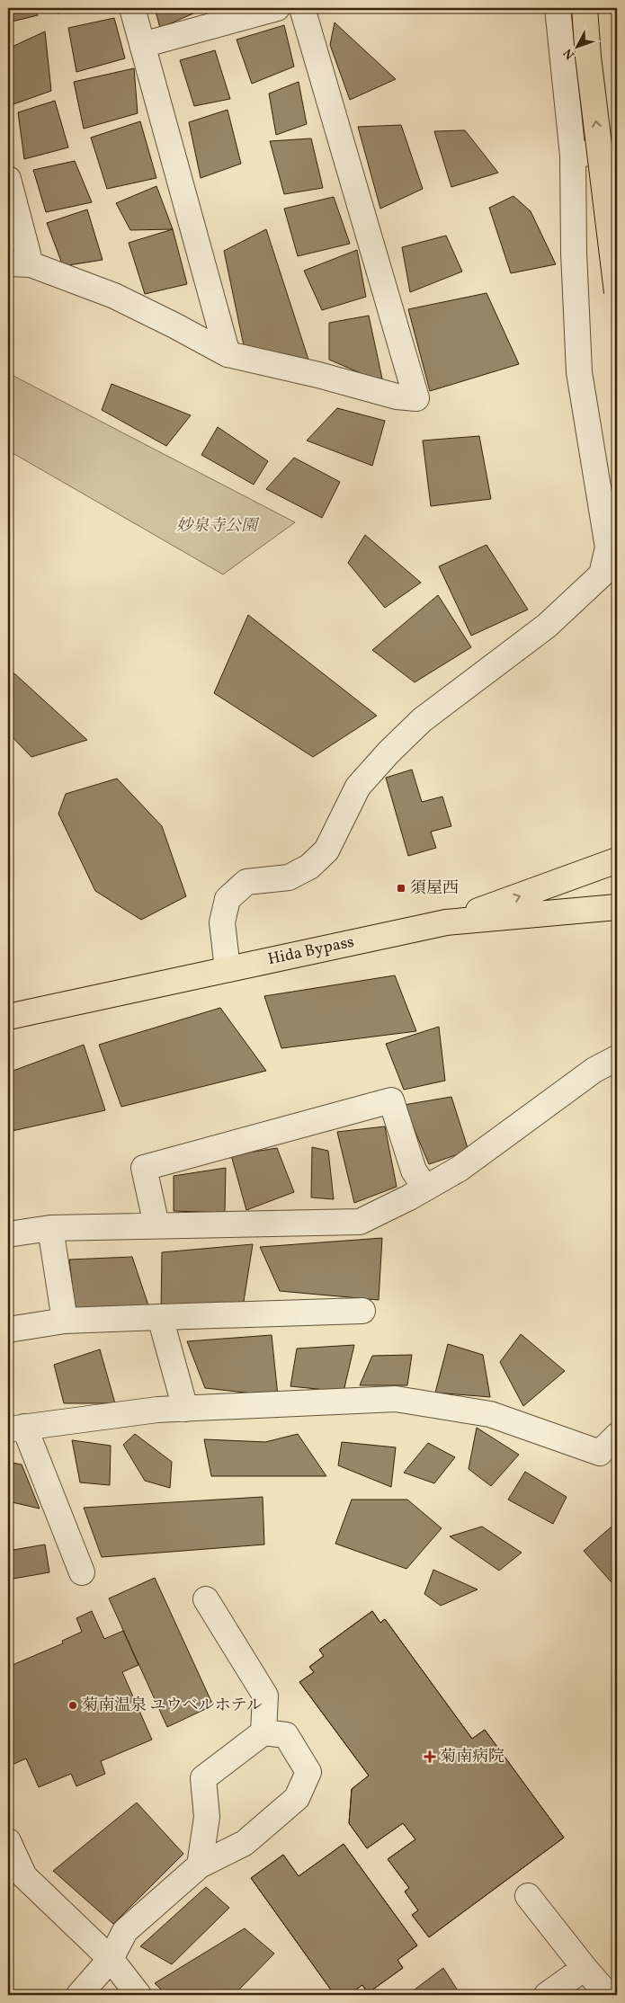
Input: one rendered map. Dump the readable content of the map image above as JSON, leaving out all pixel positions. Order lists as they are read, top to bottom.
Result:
{
  "streets": {
    "highway": ["Hida Bypass"]
  },
  "parks": ["妙泉寺公園"],
  "places": {
    "transit": ["須屋西"],
    "other": ["菊南温泉 ユウベルホテル"],
    "health": ["菊南病院"]
  },
  "north": "bottom left"
}
